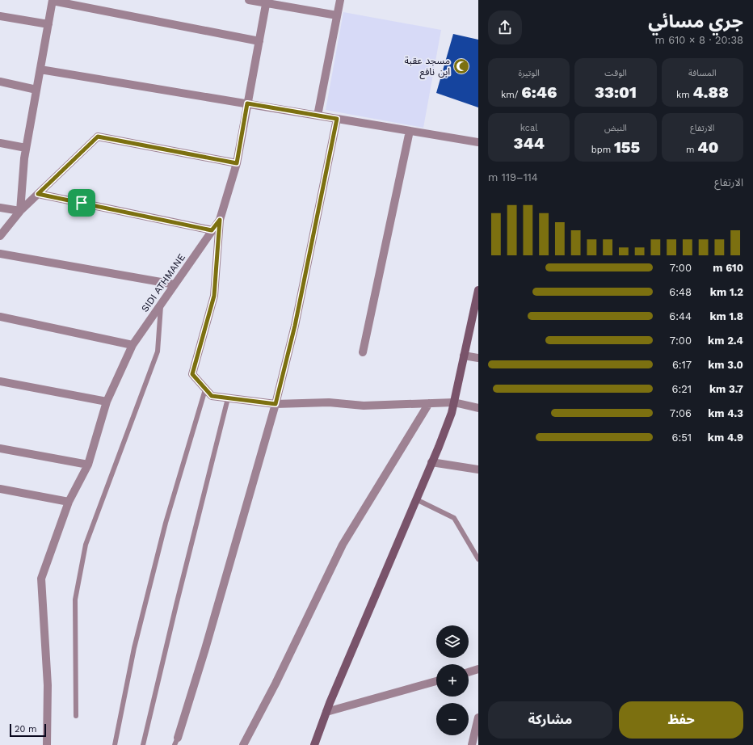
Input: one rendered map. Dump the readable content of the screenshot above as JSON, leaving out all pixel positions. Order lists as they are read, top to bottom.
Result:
{
  "streets": {
    "street": ["SIDI ATHMANE"]
  },
  "places": {
    "mosque": ["مسجد عقبة ابن نافع"]
  },
  "scale_bar": "20 m",
  "page": {
    "heading": ["جري مسائي", "20:38 · 8 × 610 m"],
    "stats": [
      ["المسافة", "4.88 km"],
      ["الوقت", "33:01"],
      ["الوتيرة", "6:46 /km"],
      ["الارتفاع", "40 m"],
      ["النبض", "155 bpm"],
      ["kcal", "344"]
    ],
    "chart": ["الارتفاع", "114–119 m"],
    "list": [
      {
        "name": "610 m",
        "note": "7:00"
      },
      {
        "name": "1.2 km",
        "note": "6:48"
      },
      {
        "name": "1.8 km",
        "note": "6:44"
      },
      {
        "name": "2.4 km",
        "note": "7:00"
      },
      {
        "name": "3.0 km",
        "note": "6:17"
      },
      {
        "name": "3.7 km",
        "note": "6:21"
      },
      {
        "name": "4.3 km",
        "note": "7:06"
      },
      {
        "name": "4.9 km",
        "note": "6:51"
      }
    ],
    "map_buttons": ["+", "−"],
    "buttons": ["حفظ", "مشاركة"],
    "scale": "20 m"
  }
}
